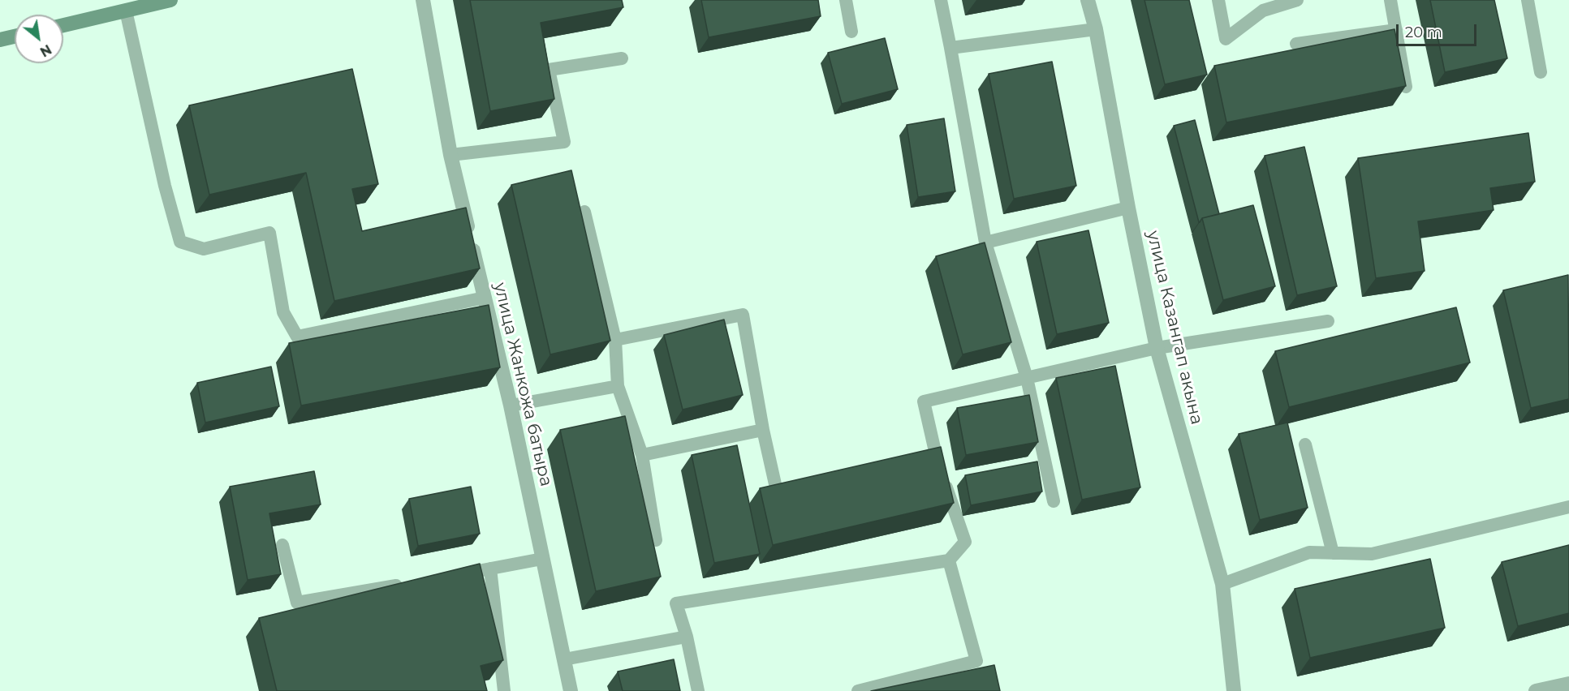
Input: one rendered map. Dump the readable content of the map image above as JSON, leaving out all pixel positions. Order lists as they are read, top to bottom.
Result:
{
  "streets": {
    "street": ["улица Казангап акына", "улица Жанкожа батыра"]
  },
  "scale_bar": "20 m",
  "north": "bottom right"
}
